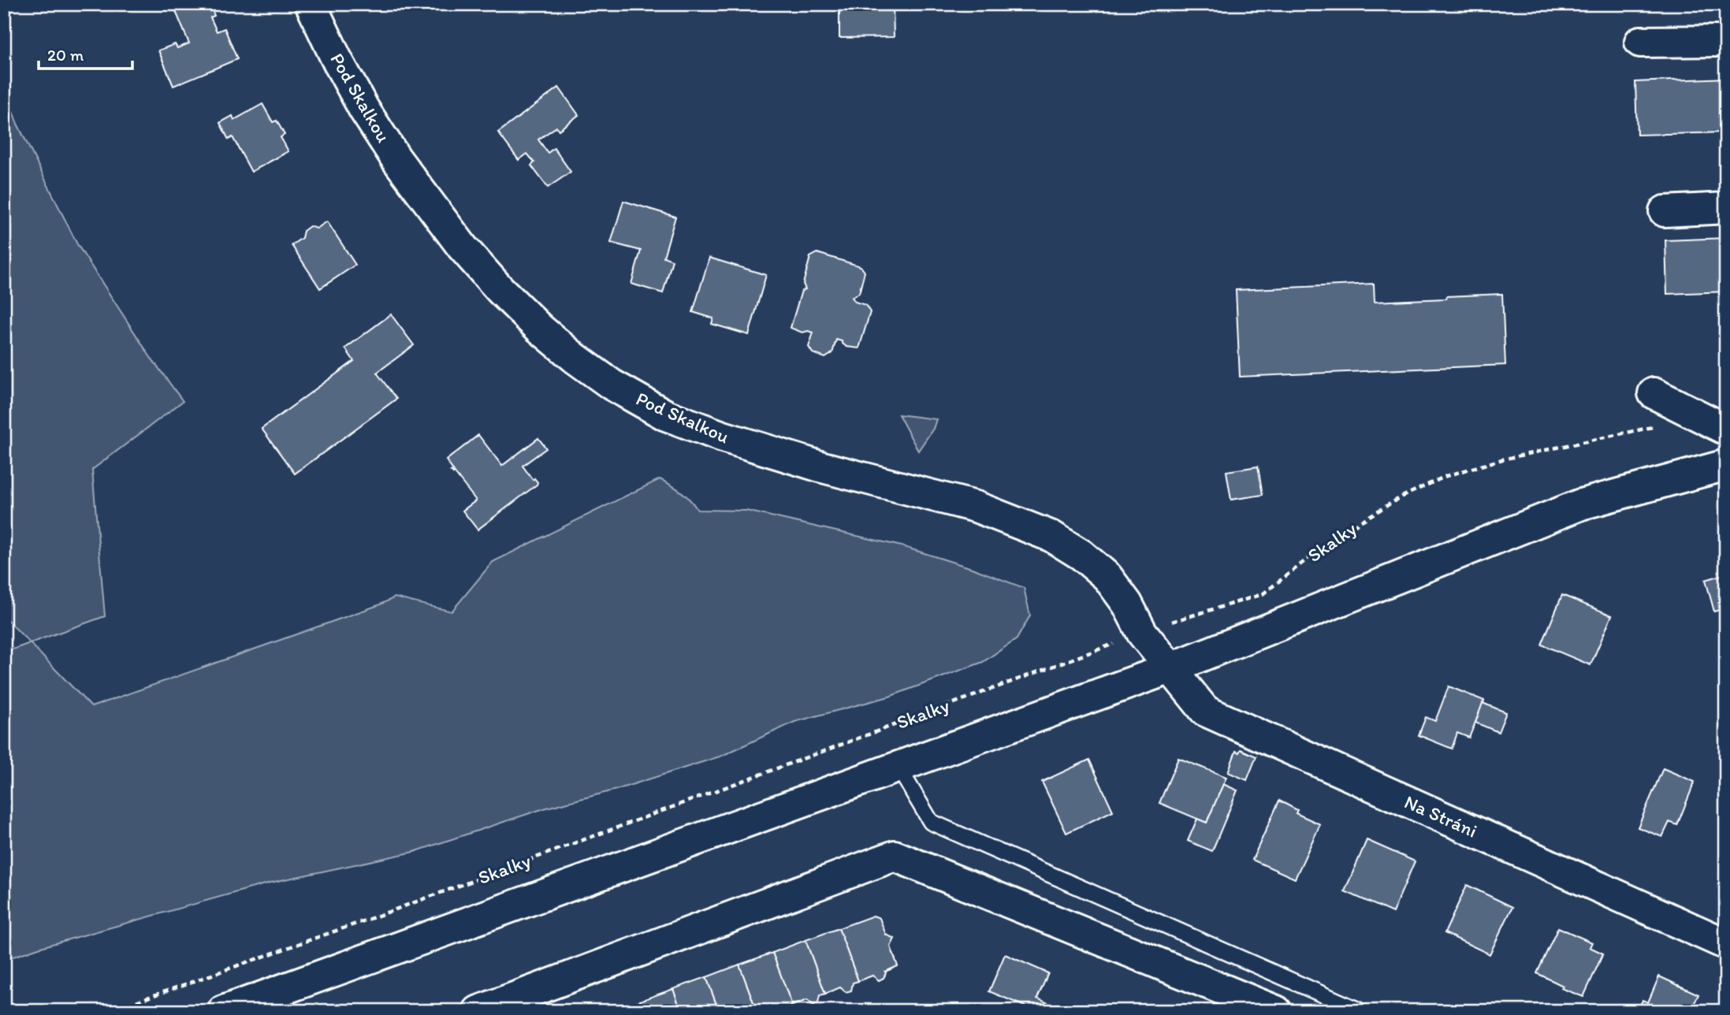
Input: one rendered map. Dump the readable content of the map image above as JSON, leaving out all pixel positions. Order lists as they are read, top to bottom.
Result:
{
  "streets": {
    "street": ["Pod Skalkou", "Skalky", "Na Stráni"]
  },
  "crossings": [
    ["Pod Skalkou", "Skalky"],
    ["Pod Skalkou", "Na Stráni"],
    ["Skalky", "Na Stráni"]
  ],
  "scale_bar": "20 m"
}
